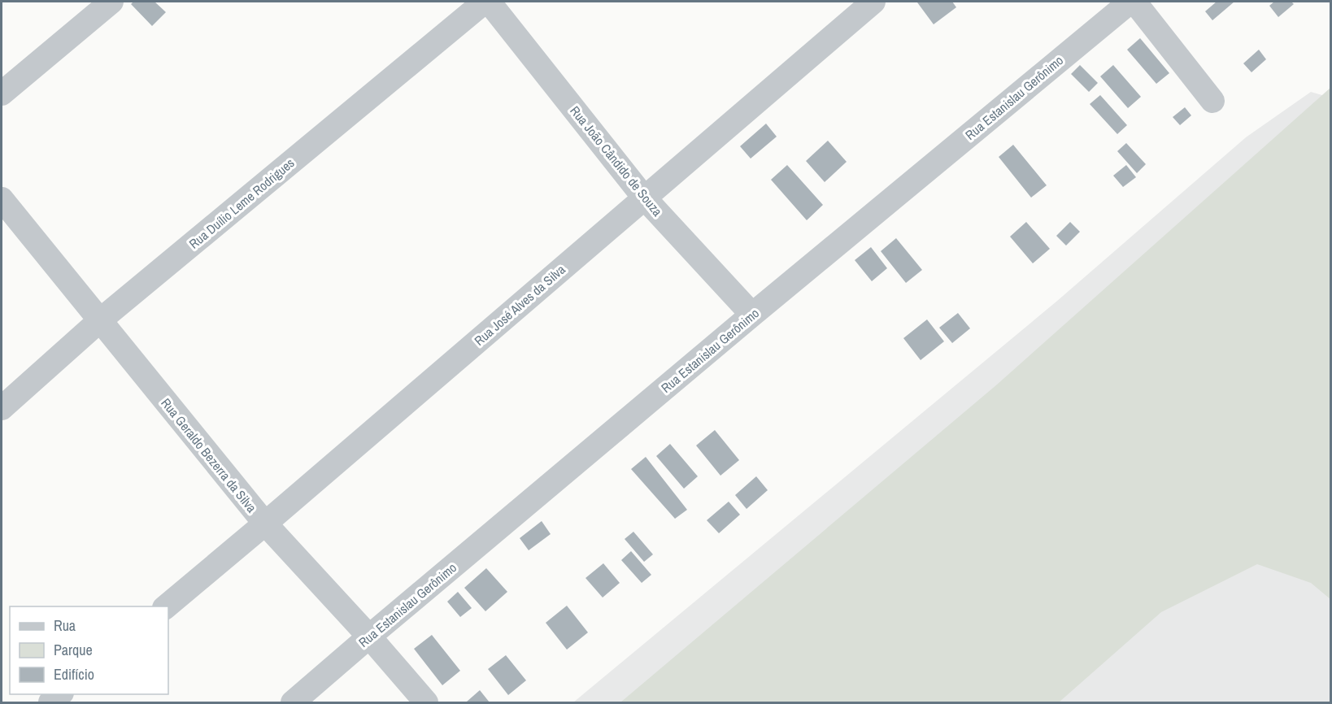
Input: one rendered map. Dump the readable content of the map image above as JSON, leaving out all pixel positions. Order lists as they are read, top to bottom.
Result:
{
  "streets": {
    "street": [
      "Rua Estanislau Gerônimo",
      "Rua João Cândido de Souza",
      "Rua Duílio Leme Rodrigues",
      "Rua José Alves da Silva",
      "Rua Geraldo Bezerra da Silva"
    ]
  },
  "crossings": [
    ["Rua Estanislau Gerônimo", "Rua João Cândido de Souza"],
    ["Rua Estanislau Gerônimo", "Rua Geraldo Bezerra da Silva"],
    ["Rua João Cândido de Souza", "Rua Duílio Leme Rodrigues"],
    ["Rua João Cândido de Souza", "Rua José Alves da Silva"],
    ["Rua Duílio Leme Rodrigues", "Rua Geraldo Bezerra da Silva"],
    ["Rua José Alves da Silva", "Rua Geraldo Bezerra da Silva"]
  ],
  "legend": ["Rua", "Parque", "Edifício"]
}
